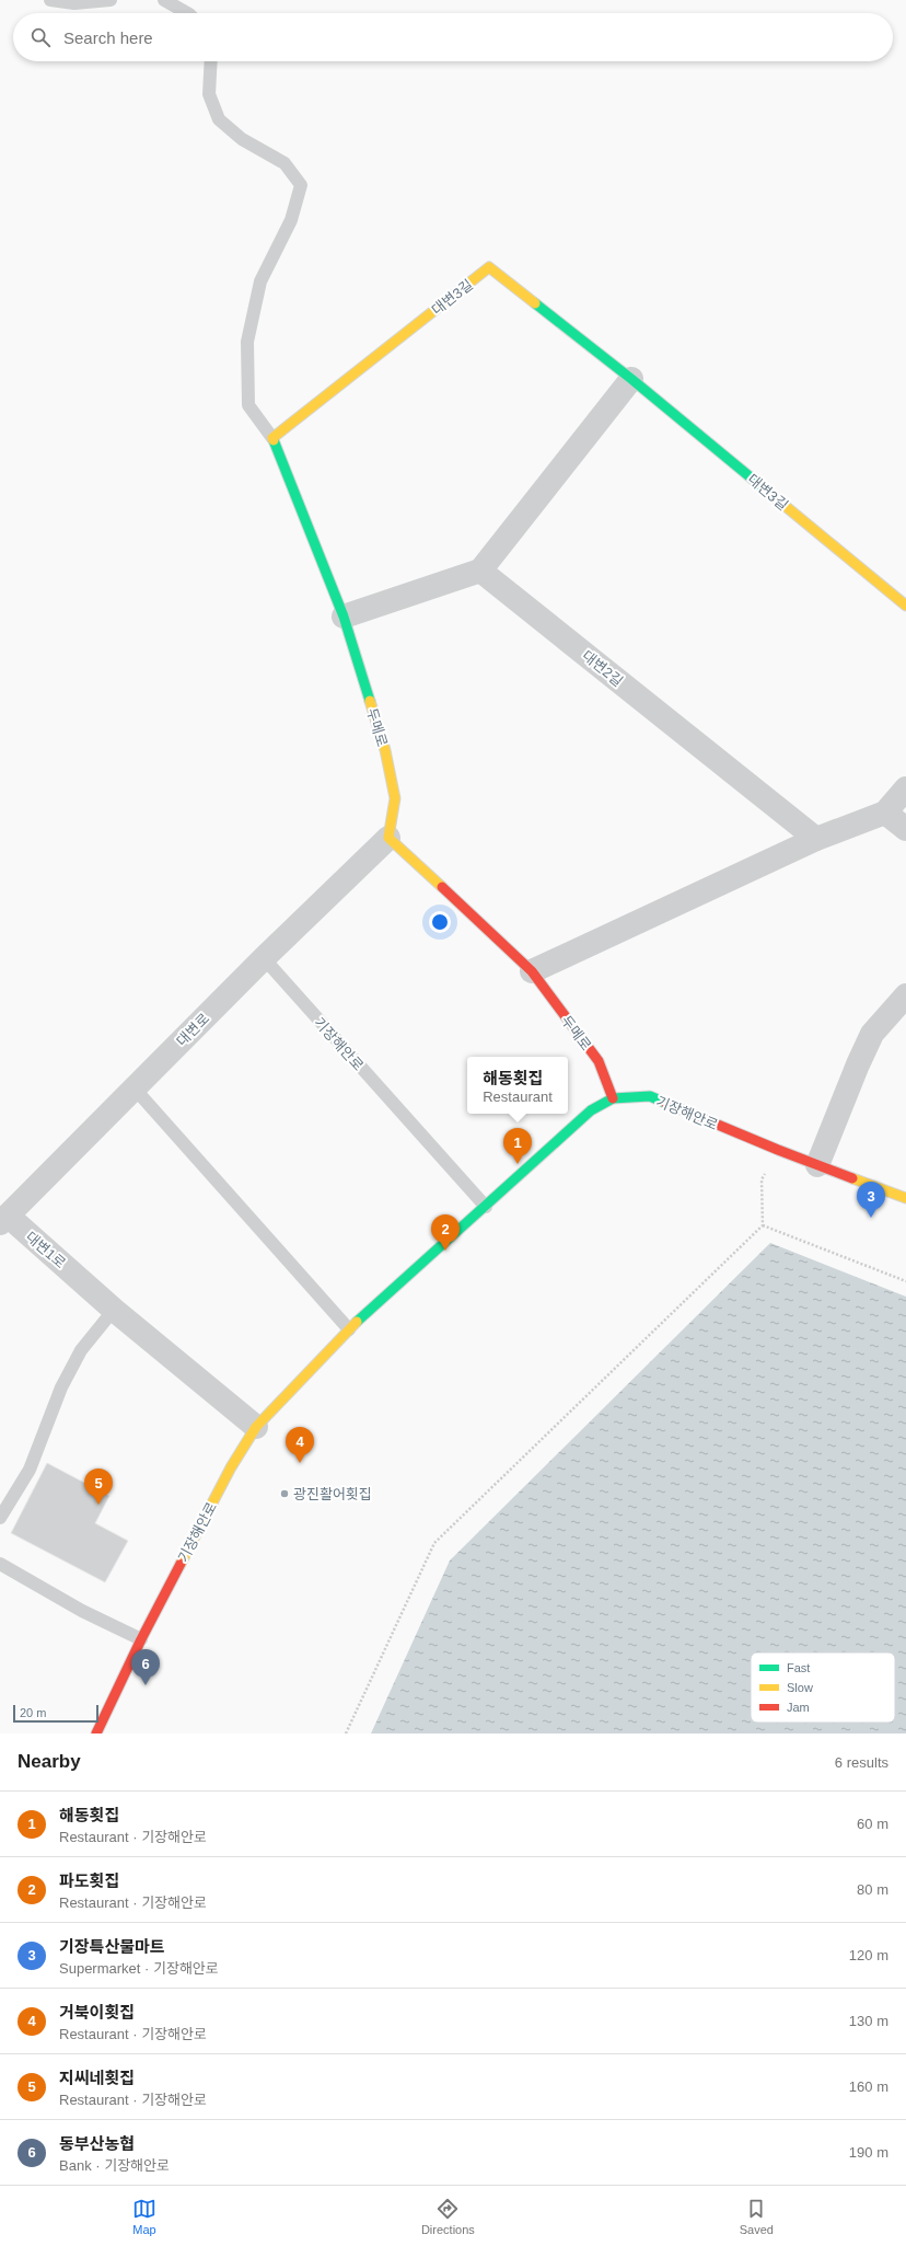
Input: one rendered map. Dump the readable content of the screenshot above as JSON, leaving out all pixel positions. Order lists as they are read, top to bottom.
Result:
{
  "streets": {
    "street": [
      "대변3길",
      "대변2길",
      "두메로",
      "대변로",
      "기장해안로",
      "대변1로"
    ]
  },
  "crossings": [
    ["대변3길", "두메로"],
    ["두메로", "대변로"],
    ["두메로", "기장해안로"],
    ["대변로", "기장해안로"],
    ["대변로", "대변1로"]
  ],
  "places": ["광진활어횟집"],
  "legend": ["Fast", "Slow", "Jam"],
  "scale_bar": "20 m",
  "page": {
    "search": "Search here",
    "popup": ["해동횟집", "Restaurant"],
    "pins": [
      "1",
      "3",
      "2",
      "4",
      "5",
      "6"
    ],
    "scale": "20 m",
    "heading": ["Nearby", "6 results"],
    "list": [
      {
        "mark": "1",
        "name": "해동횟집",
        "note": "Restaurant · 기장해안로",
        "value": "60 m"
      },
      {
        "mark": "2",
        "name": "파도횟집",
        "note": "Restaurant · 기장해안로",
        "value": "80 m"
      },
      {
        "mark": "3",
        "name": "기장특산물마트",
        "note": "Supermarket · 기장해안로",
        "value": "120 m"
      },
      {
        "mark": "4",
        "name": "거북이횟집",
        "note": "Restaurant · 기장해안로",
        "value": "130 m"
      },
      {
        "mark": "5",
        "name": "지씨네횟집",
        "note": "Restaurant · 기장해안로",
        "value": "160 m"
      },
      {
        "mark": "6",
        "name": "동부산농협",
        "note": "Bank · 기장해안로",
        "value": "190 m"
      }
    ],
    "nav": ["Map", "Directions", "Saved"]
  }
}
